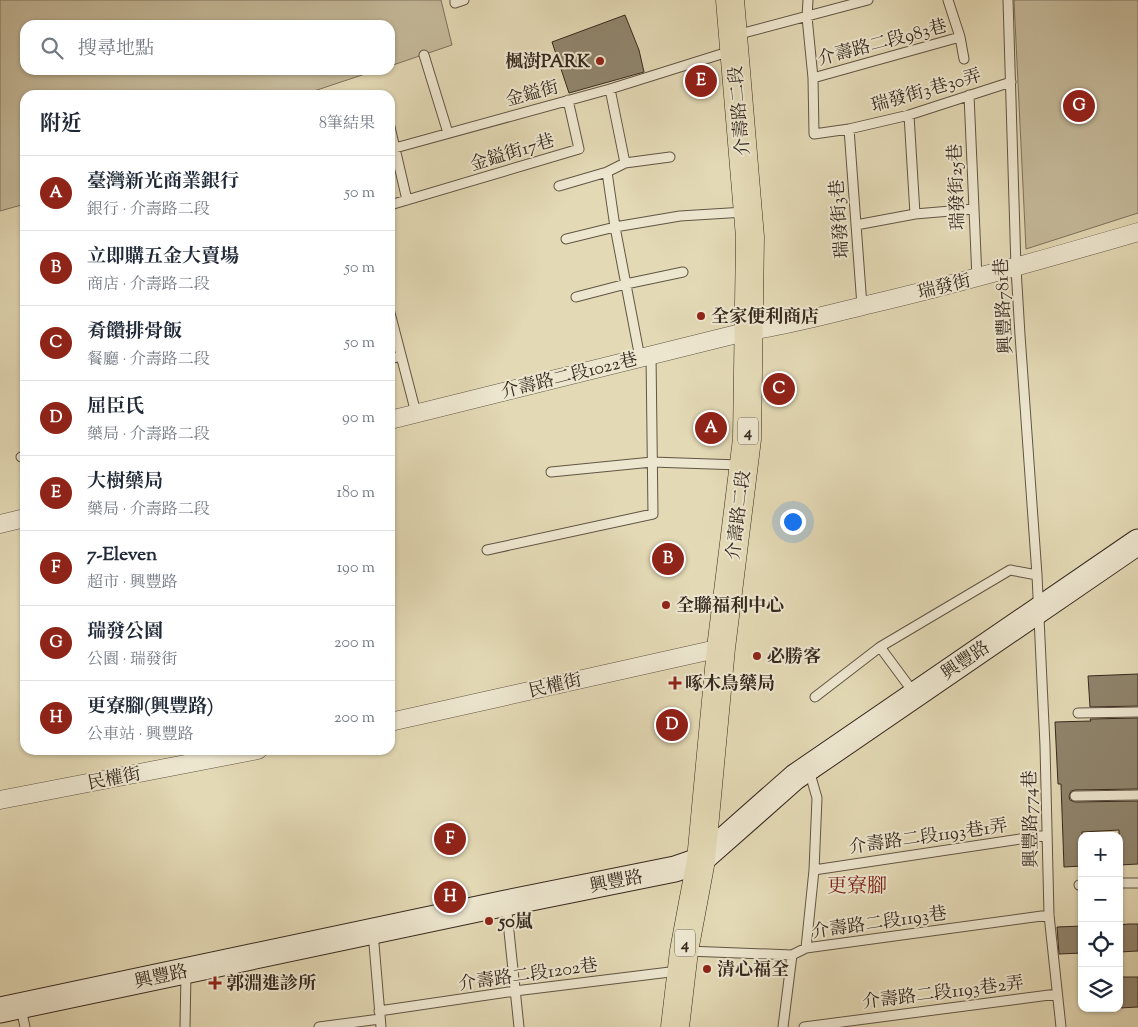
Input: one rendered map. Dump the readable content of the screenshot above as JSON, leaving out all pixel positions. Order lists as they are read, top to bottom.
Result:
{
  "streets": {
    "main road": ["介壽路二段", "4", "興豐路"],
    "street": ["瑞發街", "介壽路二段1022巷", "民權街"],
    "lane": [
      "介壽路二段983巷",
      "瑞發街3巷30弄",
      "金鎰街",
      "金鎰街17巷",
      "瑞發街25巷",
      "瑞發街3巷",
      "興豐路781巷",
      "興豐路774巷",
      "介壽路二段1193巷1弄",
      "介壽路二段1193巷",
      "介壽路二段1202巷",
      "介壽路二段1193巷2弄"
    ]
  },
  "crossings": [
    ["介壽路二段983巷", "瑞發街3巷30弄"],
    ["瑞發街3巷30弄", "瑞發街25巷"],
    ["瑞發街3巷30弄", "瑞發街3巷"],
    ["瑞發街3巷30弄", "興豐路781巷"],
    ["金鎰街", "介壽路二段"],
    ["金鎰街", "金鎰街17巷"],
    ["介壽路二段", "瑞發街"],
    ["介壽路二段", "介壽路二段1022巷"],
    ["介壽路二段", "興豐路"],
    ["介壽路二段", "民權街"],
    ["介壽路二段", "介壽路二段1193巷"],
    ["介壽路二段", "介壽路二段1202巷"],
    ["瑞發街25巷", "瑞發街"],
    ["瑞發街3巷", "瑞發街"],
    ["瑞發街", "興豐路781巷"],
    ["瑞發街", "介壽路二段1022巷"],
    ["興豐路781巷", "興豐路"],
    ["興豐路781巷", "興豐路774巷"],
    ["興豐路", "興豐路774巷"],
    ["興豐路774巷", "介壽路二段1193巷1弄"],
    ["興豐路774巷", "介壽路二段1193巷"],
    ["興豐路774巷", "介壽路二段1193巷2弄"],
    ["介壽路二段1193巷", "介壽路二段1202巷"]
  ],
  "districts": ["更寮腳"],
  "places": {
    "other": [
      "楓澍PARK",
      "全家便利商店",
      "全聯福利中心",
      "必勝客",
      "50嵐",
      "清心福全"
    ],
    "health": ["啄木鳥藥局", "郭淵進診所"]
  },
  "page": {
    "search": "搜尋地點",
    "pins": [
      "E",
      "G",
      "C",
      "A",
      "B",
      "D",
      "F",
      "H"
    ],
    "heading": ["附近", "8筆結果"],
    "list": [
      {
        "mark": "A",
        "name": "臺灣新光商業銀行",
        "note": "銀行 · 介壽路二段",
        "value": "50 m"
      },
      {
        "mark": "B",
        "name": "立即購五金大賣場",
        "note": "商店 · 介壽路二段",
        "value": "50 m"
      },
      {
        "mark": "C",
        "name": "肴饡排骨飯",
        "note": "餐廳 · 介壽路二段",
        "value": "50 m"
      },
      {
        "mark": "D",
        "name": "屈臣氏",
        "note": "藥局 · 介壽路二段",
        "value": "90 m"
      },
      {
        "mark": "E",
        "name": "大樹藥局",
        "note": "藥局 · 介壽路二段",
        "value": "180 m"
      },
      {
        "mark": "F",
        "name": "7-Eleven",
        "note": "超市 · 興豐路",
        "value": "190 m"
      },
      {
        "mark": "G",
        "name": "瑞發公園",
        "note": "公園 · 瑞發街",
        "value": "200 m"
      },
      {
        "mark": "H",
        "name": "更寮腳(興豐路)",
        "note": "公車站 · 興豐路",
        "value": "200 m"
      }
    ],
    "map_buttons": ["+", "−"]
  }
}
